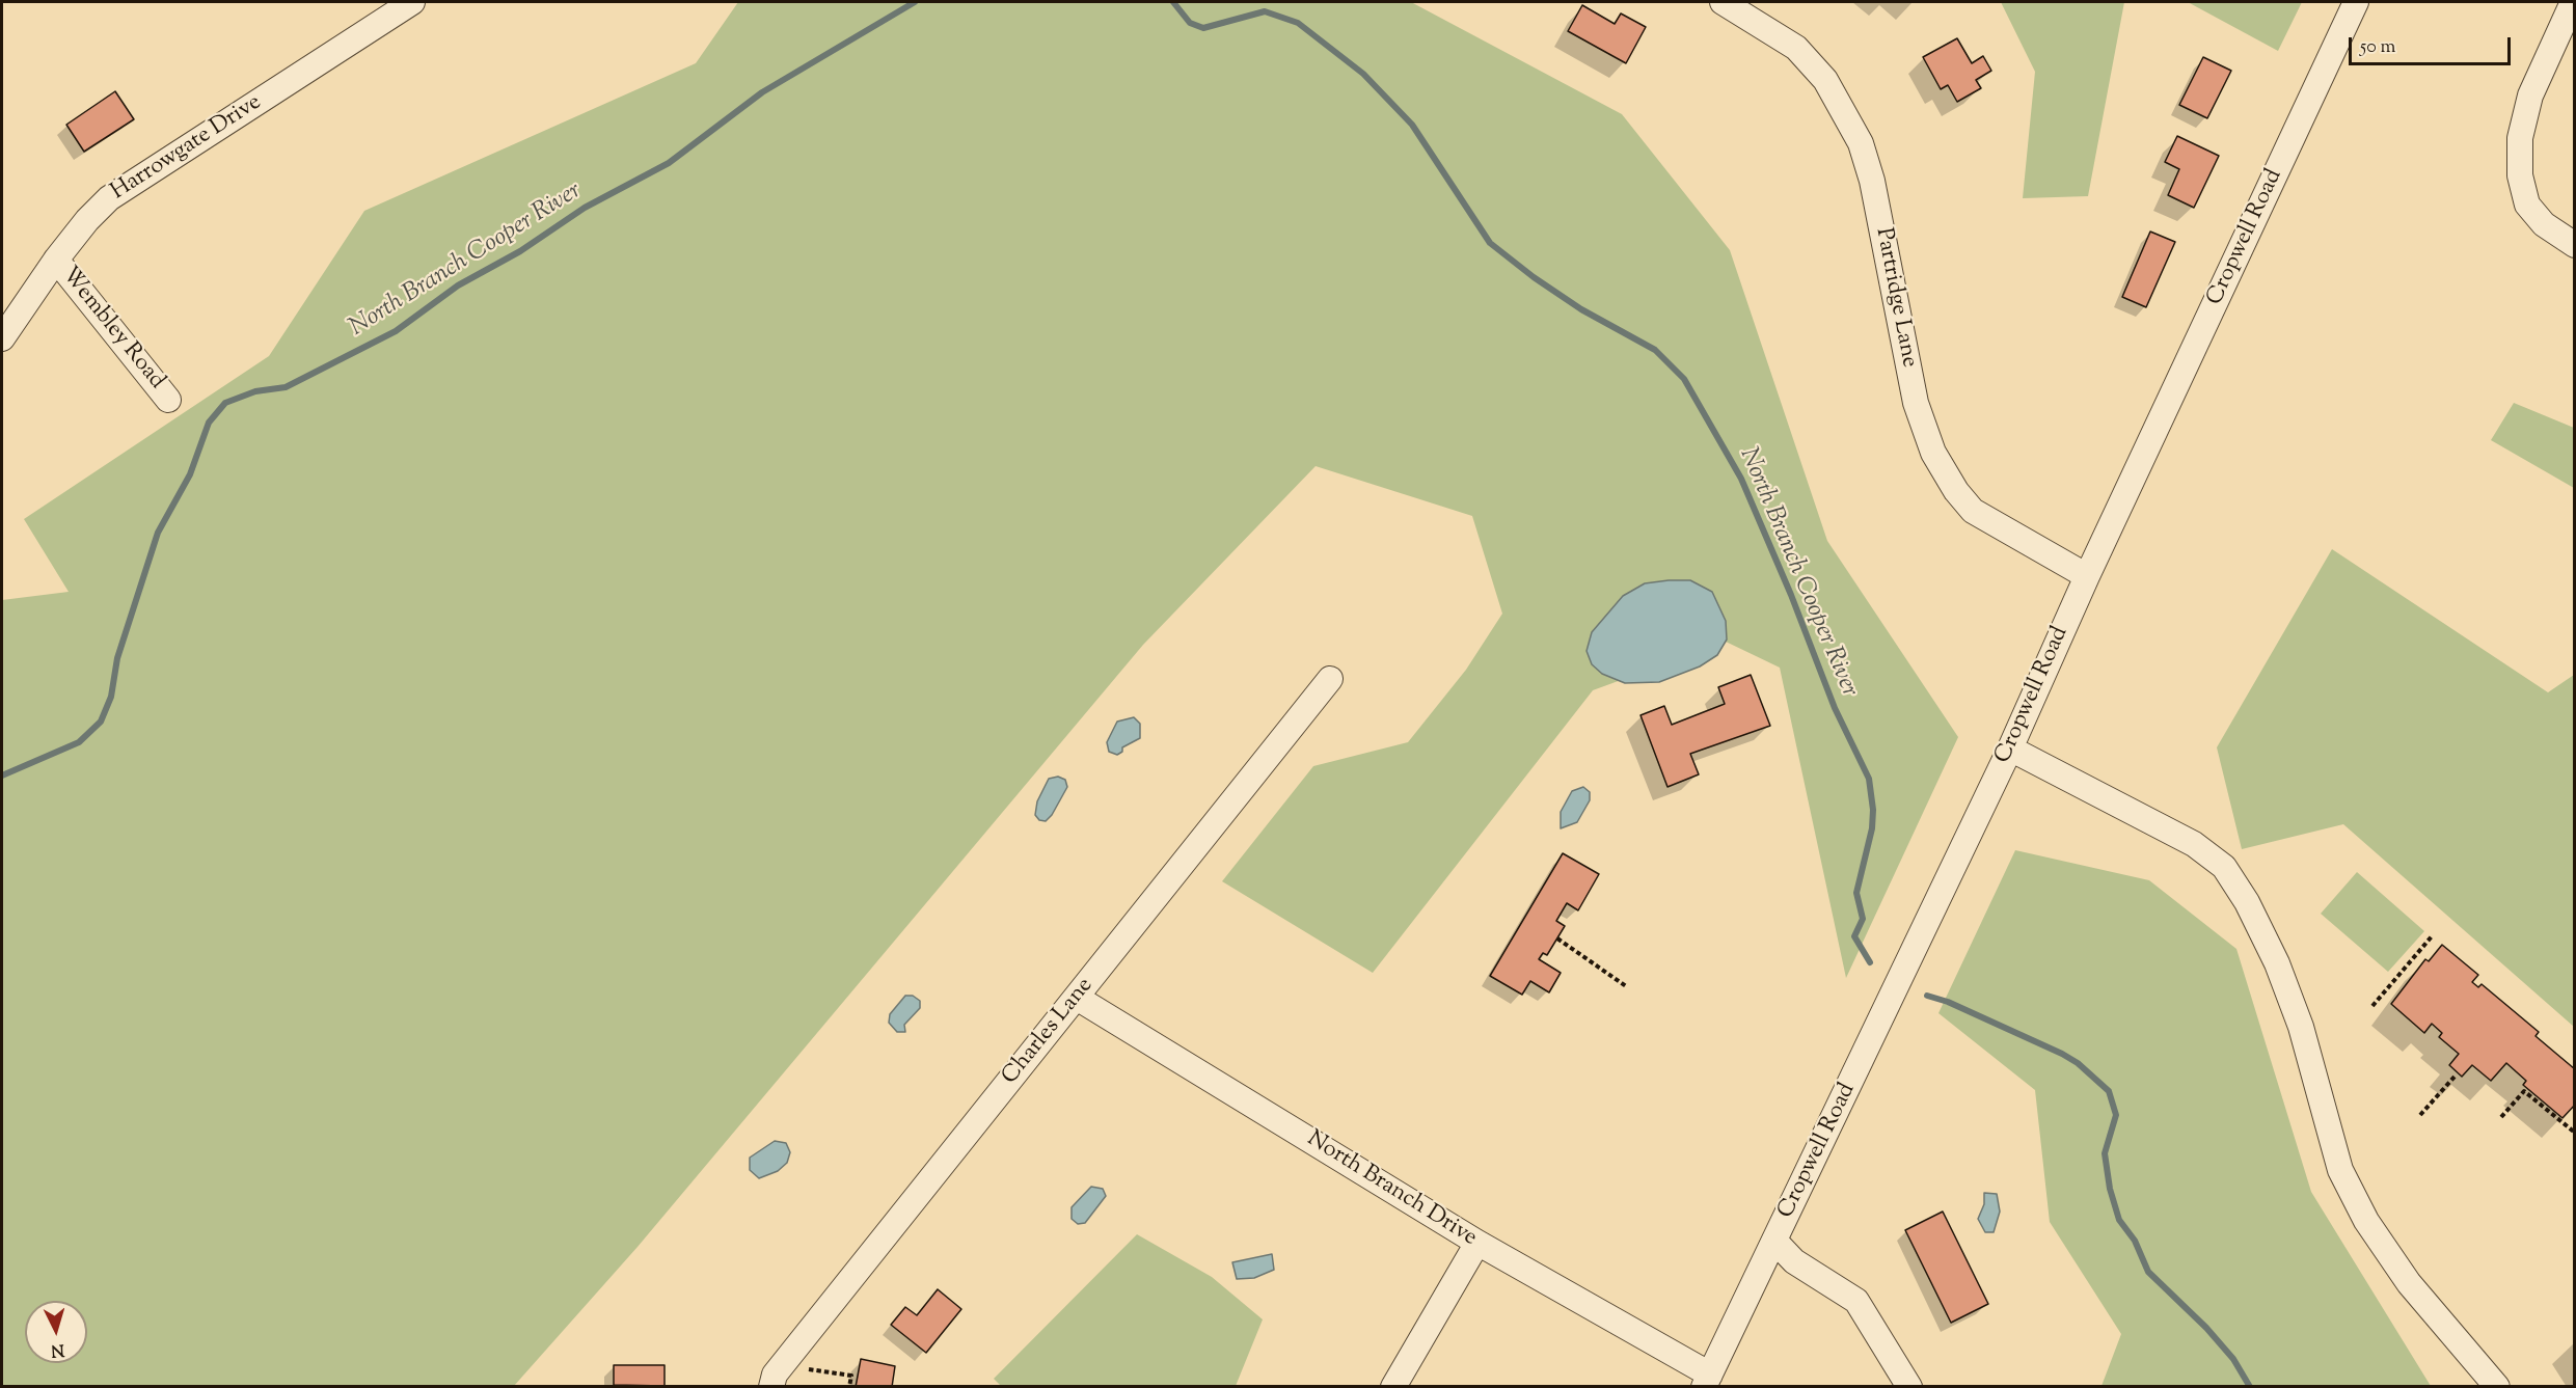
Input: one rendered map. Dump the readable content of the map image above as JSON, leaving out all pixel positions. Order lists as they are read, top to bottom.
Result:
{
  "streets": {
    "street": [
      "Harrowgate Drive",
      "Cropwell Road",
      "Partridge Lane",
      "Wembley Road",
      "Charles Lane",
      "North Branch Drive"
    ]
  },
  "crossings": [
    ["Harrowgate Drive", "Wembley Road"],
    ["Cropwell Road", "Partridge Lane"],
    ["Cropwell Road", "North Branch Drive"],
    ["Charles Lane", "North Branch Drive"]
  ],
  "water": ["North Branch Cooper River"],
  "scale_bar": "50 m",
  "north": "bottom"
}
